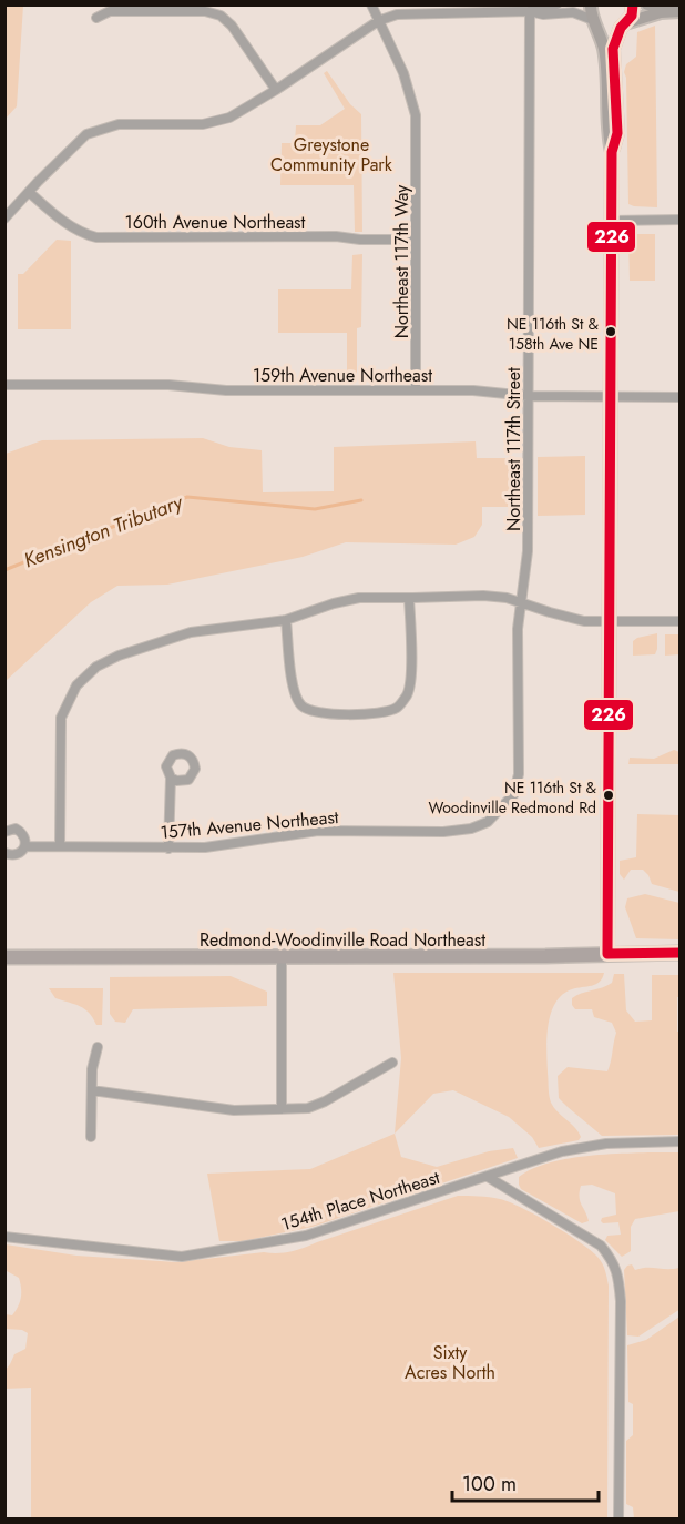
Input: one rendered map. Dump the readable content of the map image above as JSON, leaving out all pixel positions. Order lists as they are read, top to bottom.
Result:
{
  "streets": {
    "main road": ["Redmond-Woodinville Road Northeast"],
    "street": [
      "160th Avenue Northeast",
      "Northeast 117th Way",
      "159th Avenue Northeast",
      "Northeast 117th Street",
      "157th Avenue Northeast",
      "154th Place Northeast"
    ]
  },
  "crossings": [
    ["160th Avenue Northeast", "Northeast 117th Way"],
    ["Northeast 117th Way", "159th Avenue Northeast"],
    ["159th Avenue Northeast", "Northeast 117th Street"],
    ["Northeast 117th Street", "157th Avenue Northeast"]
  ],
  "water": ["Kensington Tributary"],
  "parks": ["Greystone Community Park", "Sixty Acres North"],
  "places": ["NE 116th St & 158th Ave NE", "NE 116th St & Woodinville Redmond Rd"],
  "lines": ["transit line 226"],
  "scale_bar": "100 m"
}
